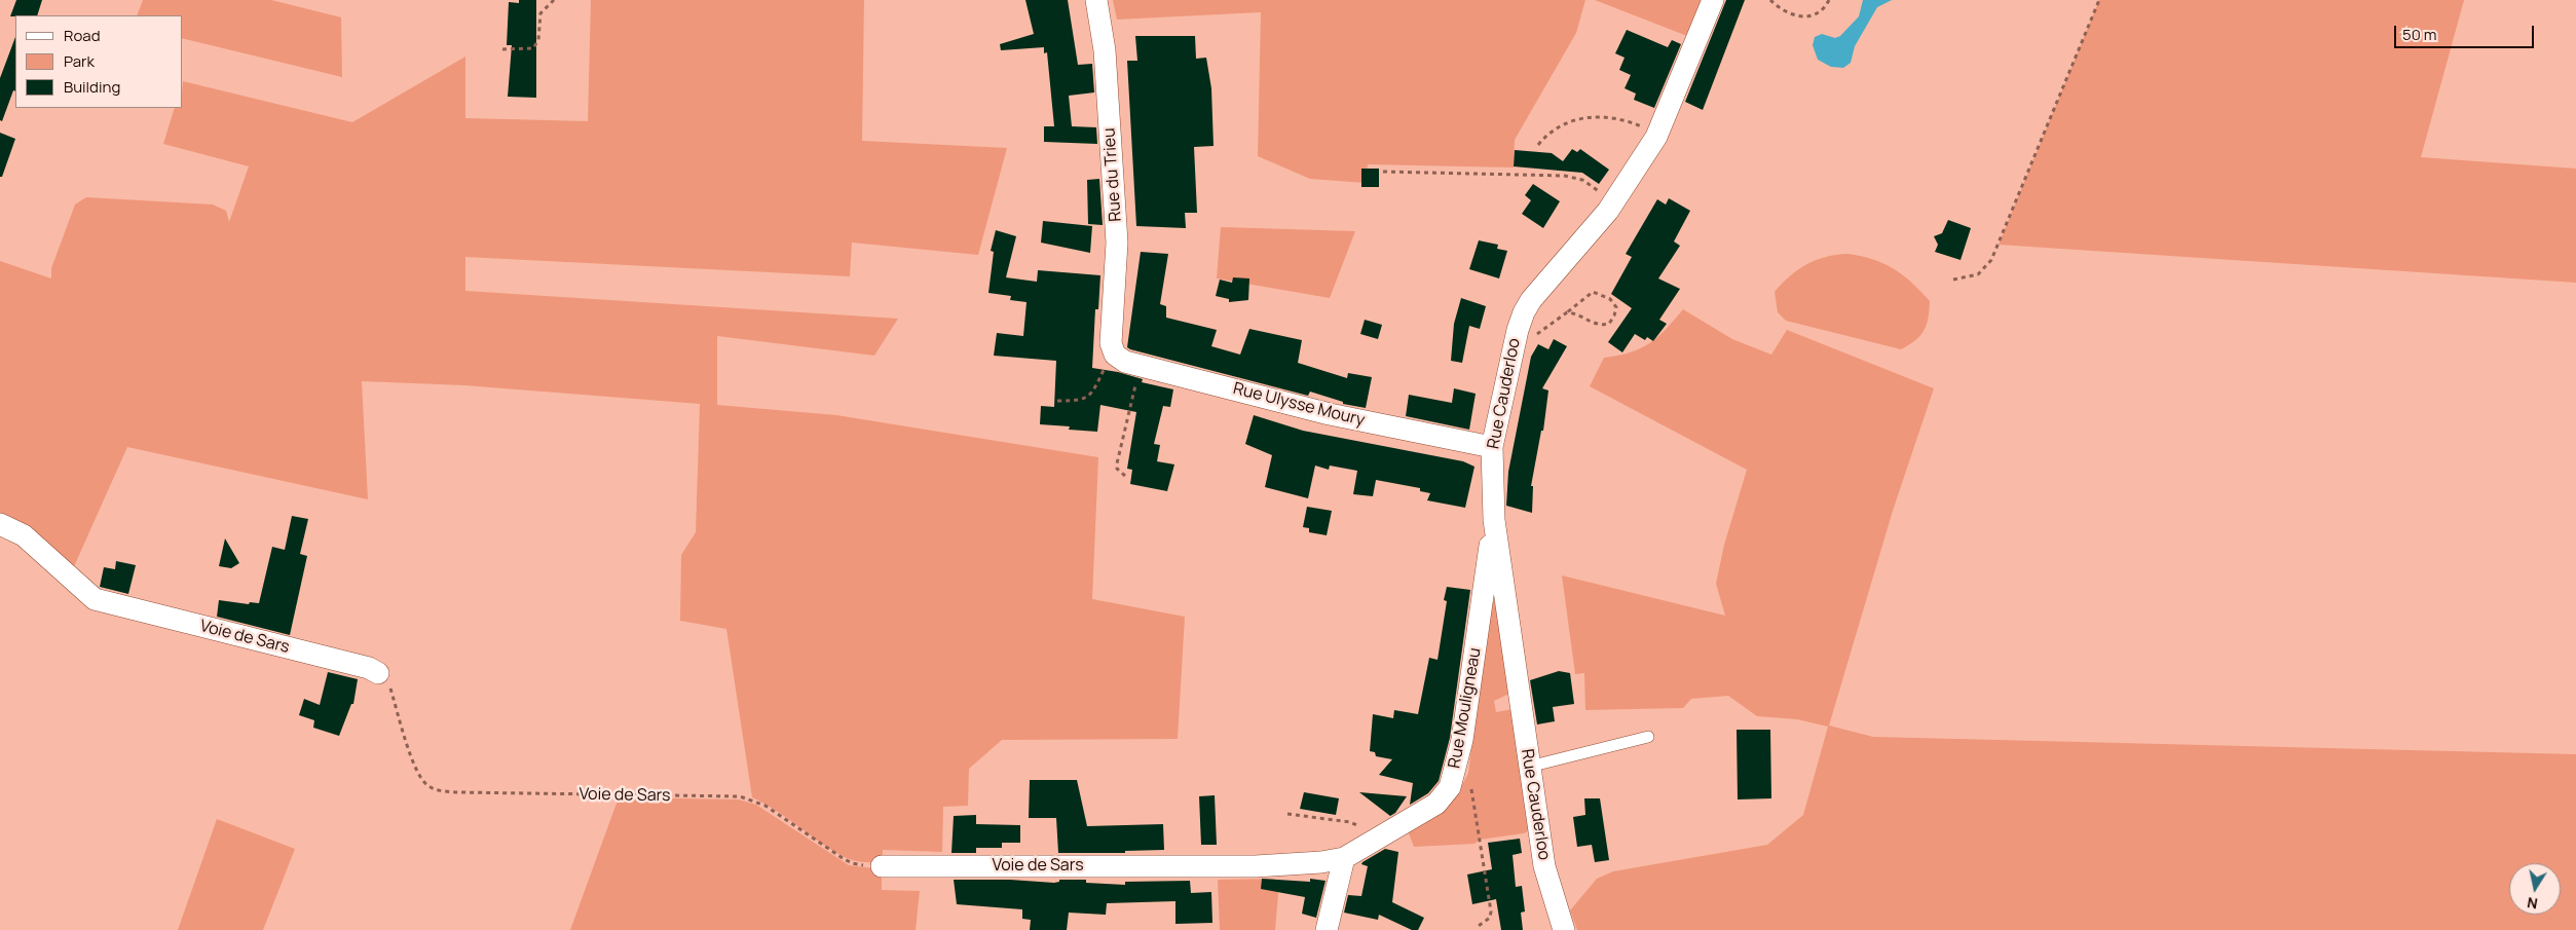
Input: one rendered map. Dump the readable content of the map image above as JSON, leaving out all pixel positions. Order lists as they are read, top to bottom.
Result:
{
  "streets": {
    "street": [
      "Rue du Trieu",
      "Rue Cauderloo",
      "Rue Ulysse Moury",
      "Voie de Sars",
      "Rue Mouligneau"
    ]
  },
  "crossings": [
    ["Rue du Trieu", "Rue Ulysse Moury"],
    ["Rue Cauderloo", "Rue Ulysse Moury"],
    ["Rue Cauderloo", "Rue Mouligneau"],
    ["Voie de Sars", "Rue Mouligneau"]
  ],
  "legend": ["Road", "Park", "Building"],
  "scale_bar": "50 m",
  "north": "bottom"
}
